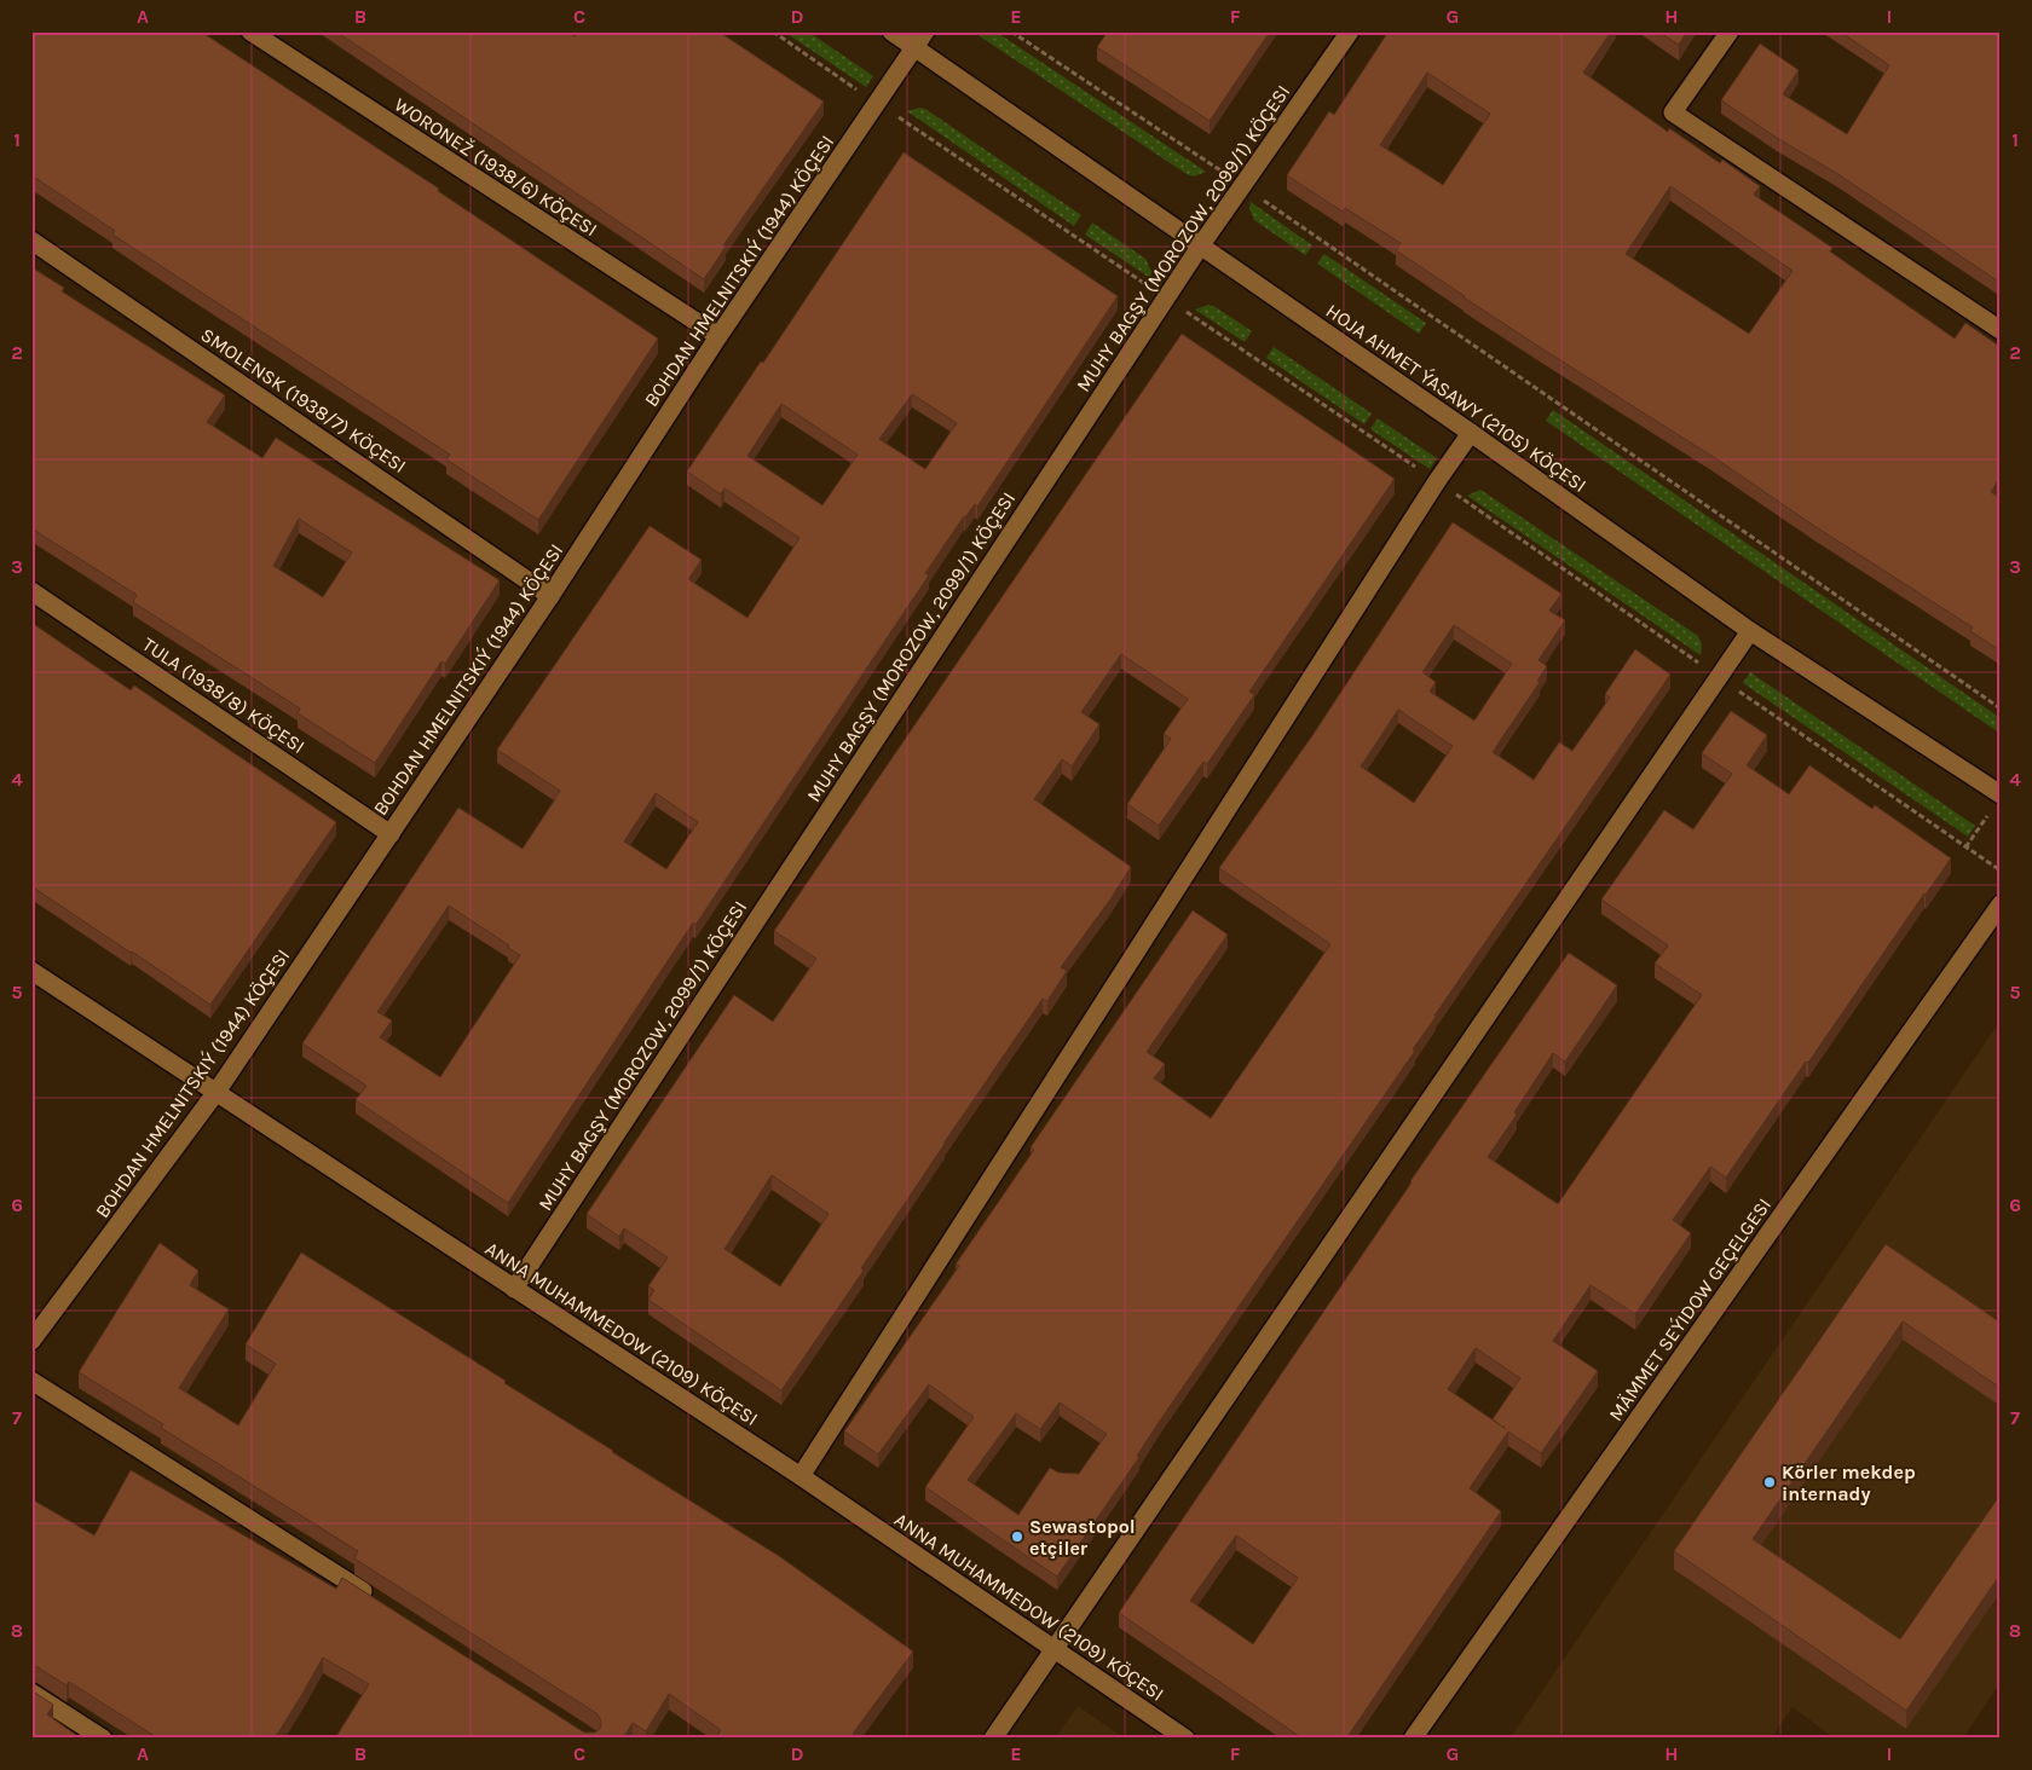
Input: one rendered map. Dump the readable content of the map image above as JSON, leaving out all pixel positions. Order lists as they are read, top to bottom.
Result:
{
  "streets": {
    "street": [
      "WORONEŽ (1938/6) KÖÇESI",
      "MUHY BAGŞY (MOROZOW, 2099/1) KÖÇESI",
      "BOHDAN HMELNITSKIÝ (1944) KÖÇESI",
      "HOJA AHMET ÝASAWY (2105) KÖÇESI",
      "SMOLENSK (1938/7) KÖÇESI",
      "TULA (1938/8) KÖÇESI",
      "MÄMMET SEÝIDOW GEÇELGESI",
      "ANNA MUHAMMEDOW (2109) KÖÇESI"
    ]
  },
  "crossings": [
    ["WORONEŽ (1938/6) KÖÇESI", "BOHDAN HMELNITSKIÝ (1944) KÖÇESI"],
    ["MUHY BAGŞY (MOROZOW, 2099/1) KÖÇESI", "HOJA AHMET ÝASAWY (2105) KÖÇESI"],
    ["MUHY BAGŞY (MOROZOW, 2099/1) KÖÇESI", "ANNA MUHAMMEDOW (2109) KÖÇESI"],
    ["BOHDAN HMELNITSKIÝ (1944) KÖÇESI", "HOJA AHMET ÝASAWY (2105) KÖÇESI"],
    ["BOHDAN HMELNITSKIÝ (1944) KÖÇESI", "SMOLENSK (1938/7) KÖÇESI"],
    ["BOHDAN HMELNITSKIÝ (1944) KÖÇESI", "TULA (1938/8) KÖÇESI"],
    ["BOHDAN HMELNITSKIÝ (1944) KÖÇESI", "ANNA MUHAMMEDOW (2109) KÖÇESI"]
  ],
  "places": ["Körler mekdep internady", "Sewastopol etçiler"],
  "grid": {
    "columns": [
      "A",
      "B",
      "C",
      "D",
      "E",
      "F",
      "G",
      "H",
      "I"
    ],
    "rows": [
      "1",
      "2",
      "3",
      "4",
      "5",
      "6",
      "7",
      "8"
    ]
  }
}
